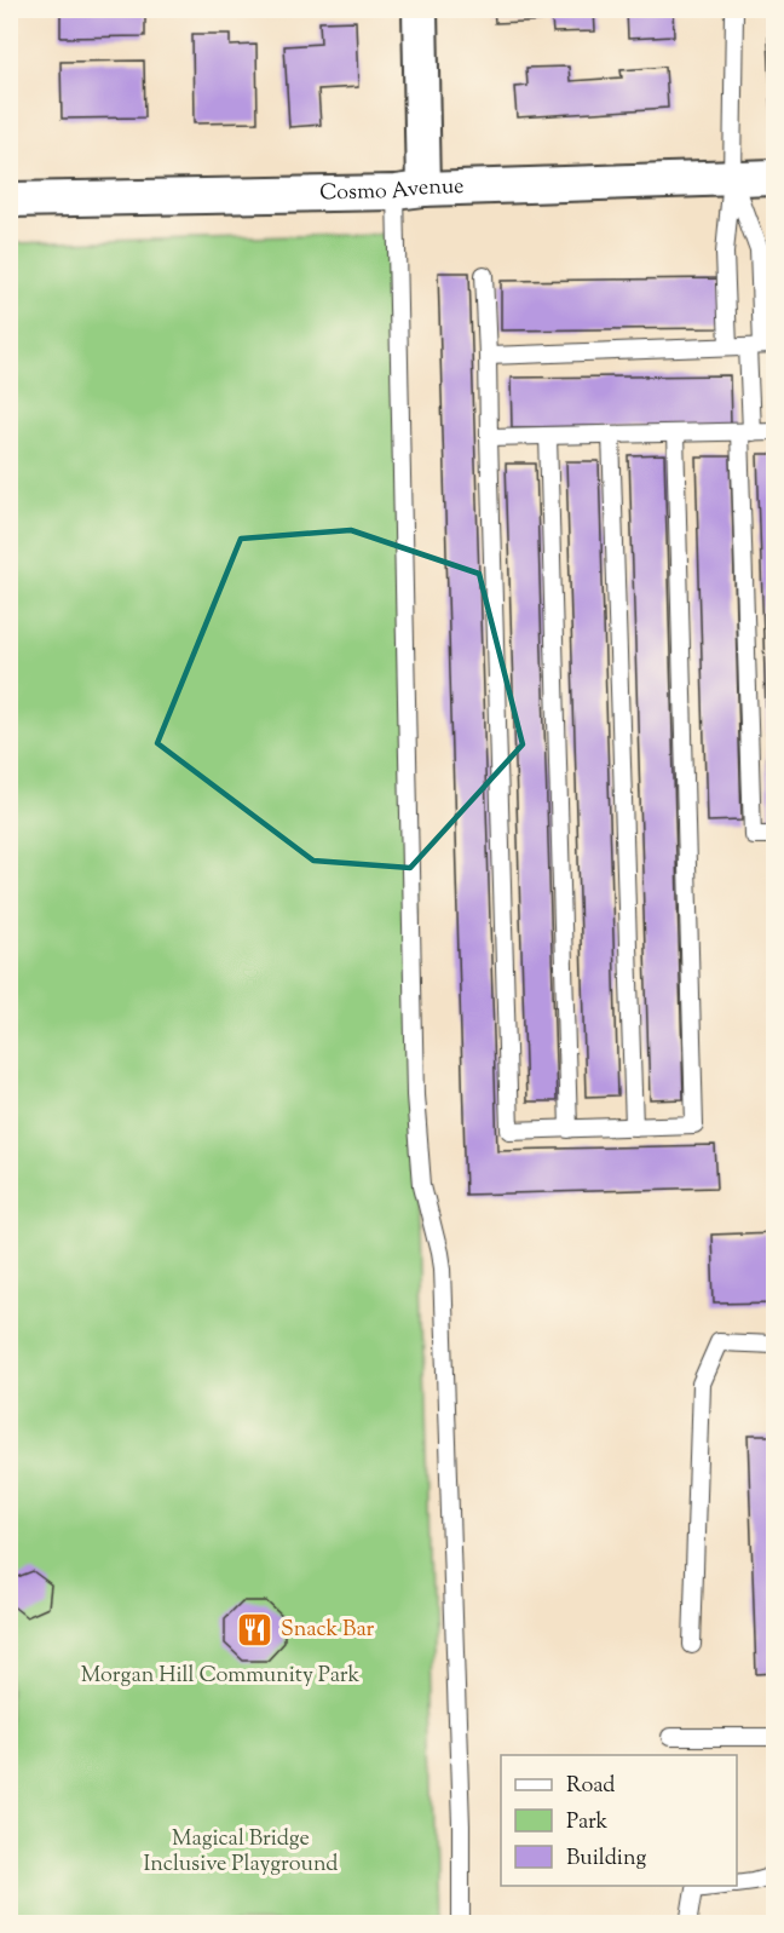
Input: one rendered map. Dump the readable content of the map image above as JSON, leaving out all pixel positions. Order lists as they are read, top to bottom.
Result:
{
  "streets": {
    "street": ["Cosmo Avenue"]
  },
  "parks": ["Morgan Hill Community Park", "Magical Bridge Inclusive Playground"],
  "places": {
    "restaurant": ["Snack Bar"]
  },
  "legend": ["Road", "Park", "Building"]
}
